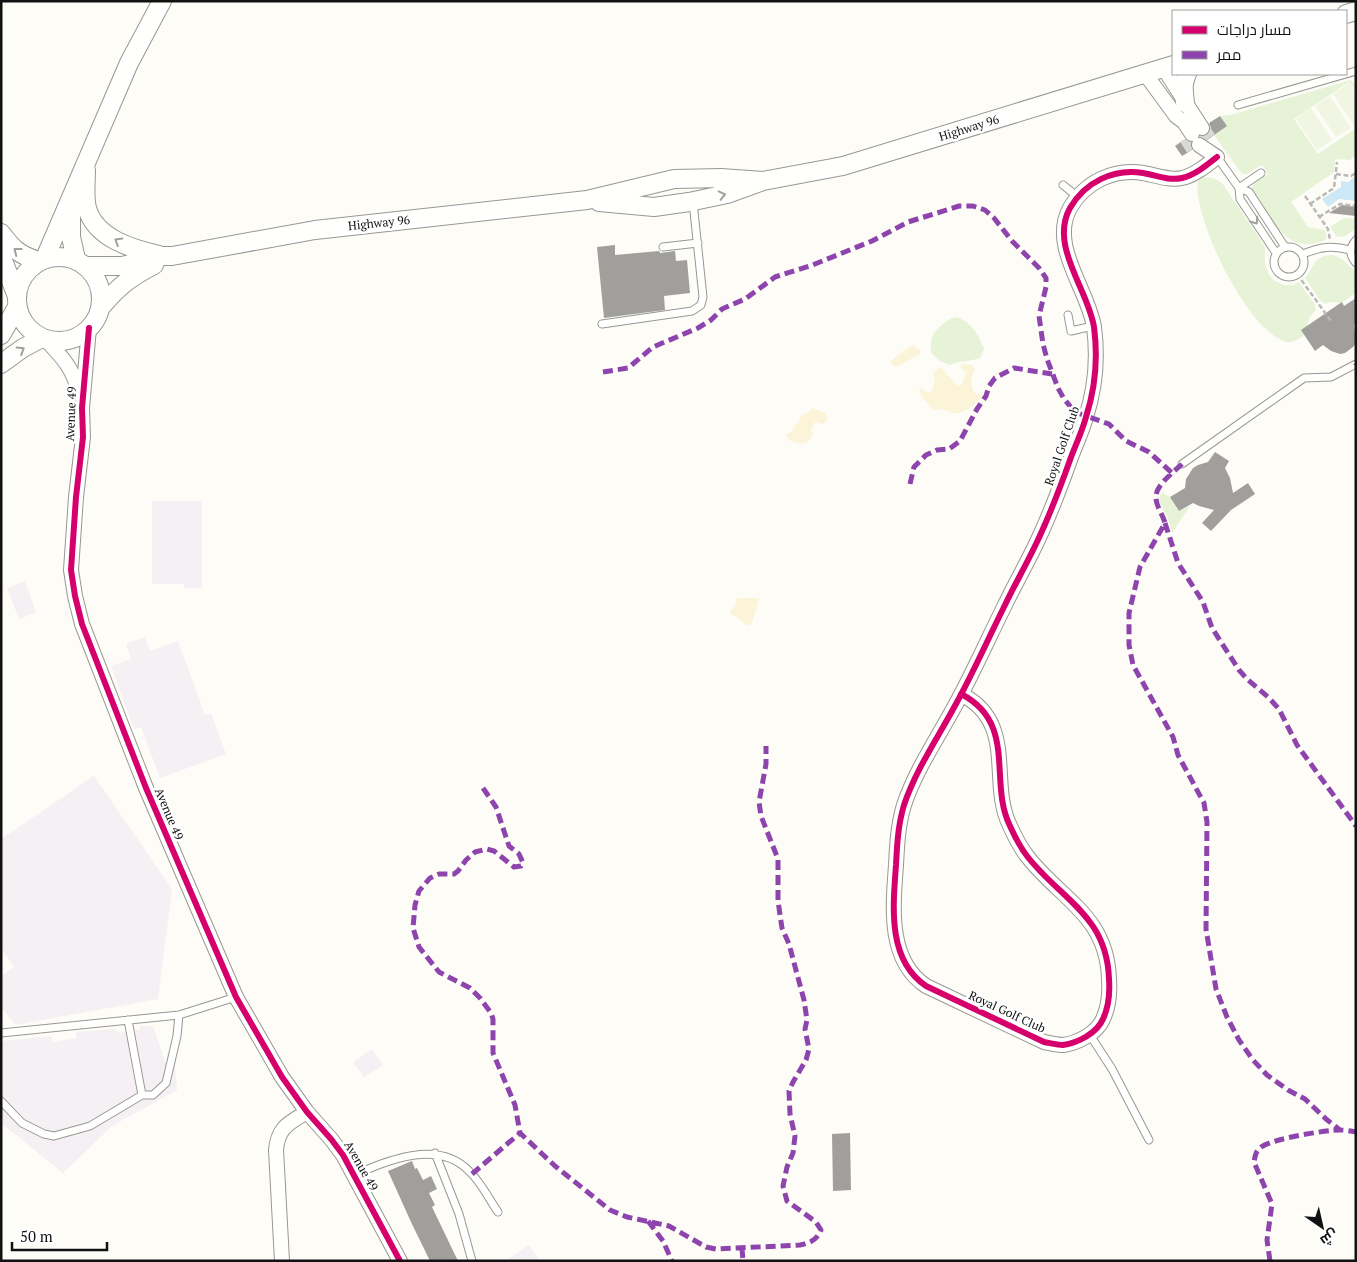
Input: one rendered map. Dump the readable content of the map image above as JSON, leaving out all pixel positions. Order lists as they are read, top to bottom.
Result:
{
  "streets": {
    "street": ["Highway 96", "Avenue 49", "Royal Golf Club"]
  },
  "crossings": [
    ["Highway 96", "Avenue 49"]
  ],
  "legend": ["مسار دراجات", "ممر"],
  "scale_bar": "50 m",
  "north": "bottom right"
}
